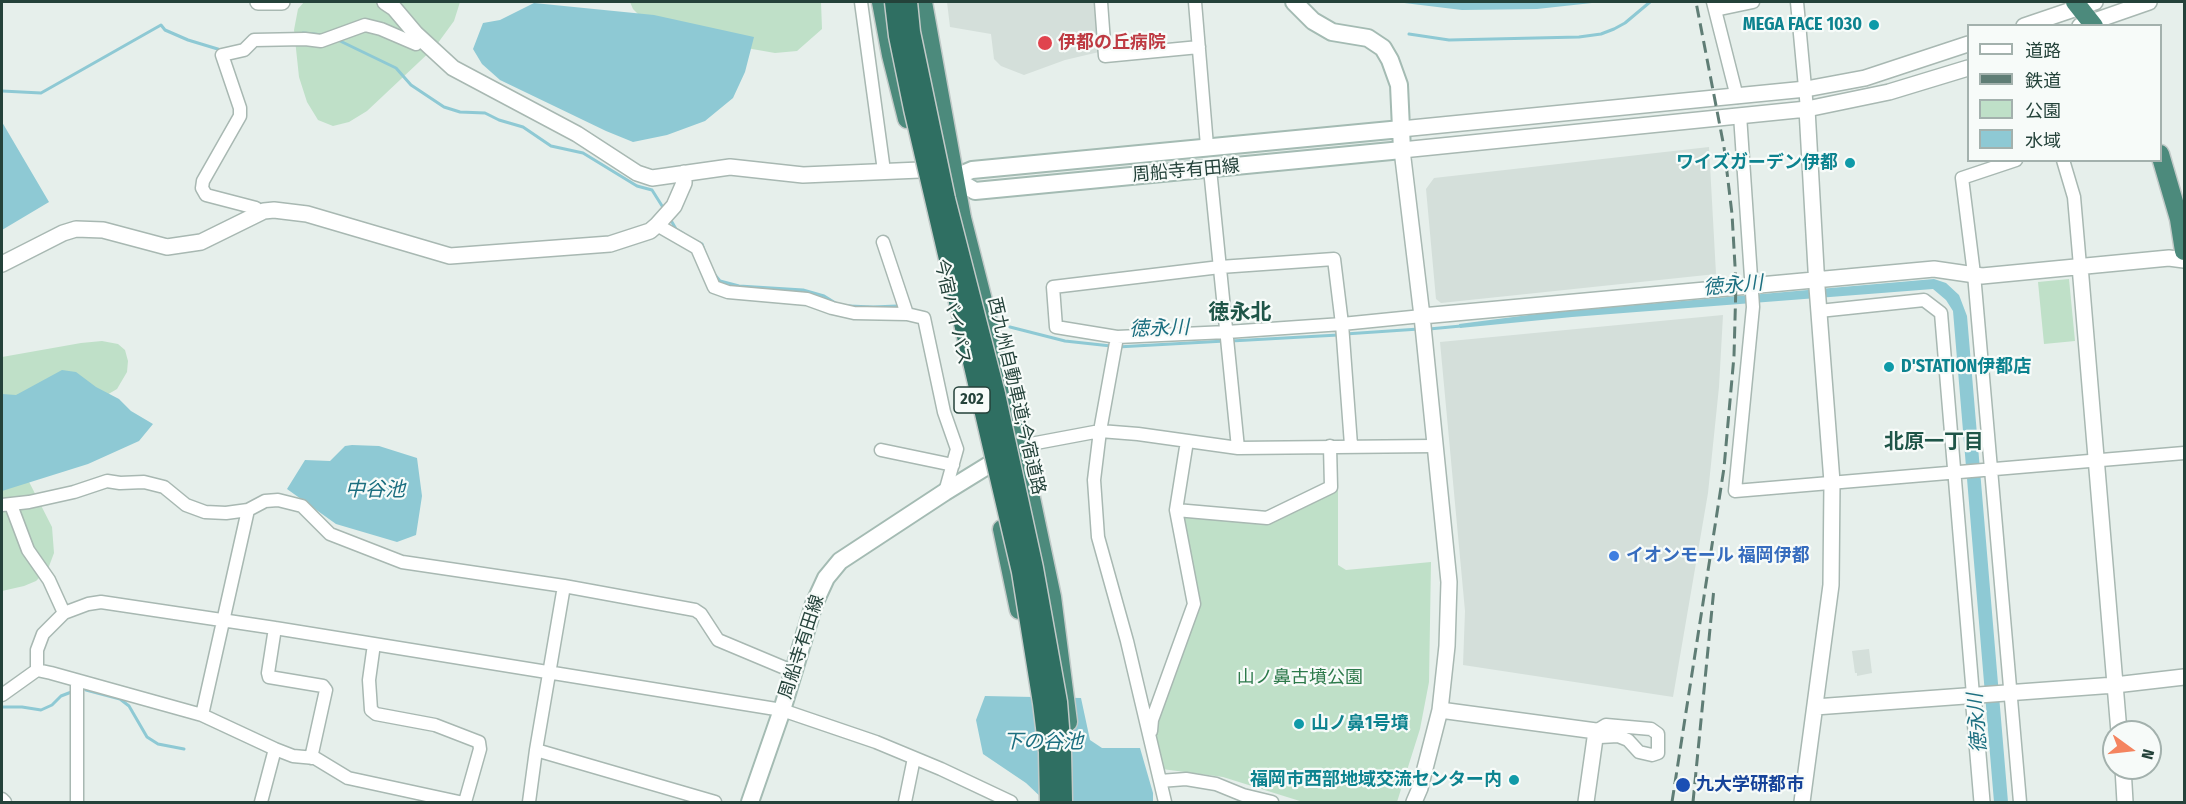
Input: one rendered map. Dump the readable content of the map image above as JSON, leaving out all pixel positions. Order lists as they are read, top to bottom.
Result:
{
  "streets": {
    "highway": ["今宿バイパス", "西九州自動車道;今宿道路", "202"],
    "main road": ["周船寺有田線"]
  },
  "crossings": [
    ["周船寺有田線", "今宿バイパス"]
  ],
  "districts": ["徳永北", "北原一丁目"],
  "water": ["徳永川", "中谷池", "下の谷池"],
  "parks": ["山ノ鼻古墳公園"],
  "places": [
    "MEGA FACE 1030",
    "伊都の丘病院",
    "ワイズガーデン伊都",
    "D'STATION伊都店",
    "イオンモール 福岡伊都",
    "山ノ鼻1号墳",
    "福岡市西部地域交流センター内",
    "九大学研都市"
  ],
  "legend": [
    "道路",
    "鉄道",
    "公園",
    "水域"
  ],
  "north": "right"
}
